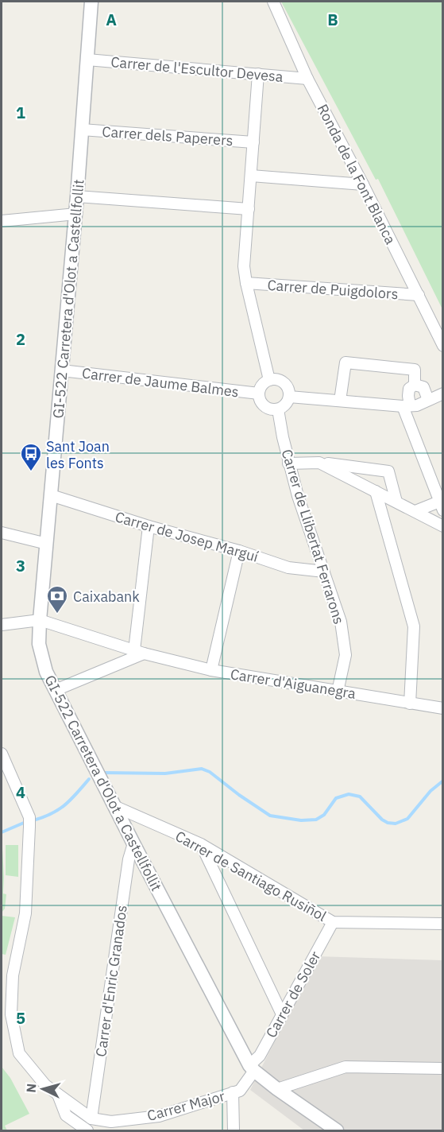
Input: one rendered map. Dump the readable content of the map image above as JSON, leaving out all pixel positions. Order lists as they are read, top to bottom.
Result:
{
  "streets": {
    "street": [
      "Carrer de l'Escultor Devesa",
      "Carrer dels Paperers",
      "Ronda de la Font Blanca",
      "Carrer de Puigdolors",
      "GI-522 Carretera d'Olot a Castellfollit",
      "Carrer de Jaume Balmes",
      "Carrer de Josep Marguí",
      "Carrer de Llibertat Ferrarons",
      "Carrer d'Aiguanegra",
      "Carrer de Santiago Rusiñol",
      "Carrer d'Enric Granados",
      "Carrer de Soler",
      "Carrer Major"
    ]
  },
  "crossings": [
    ["Carrer de l'Escultor Devesa", "Ronda de la Font Blanca"],
    ["Carrer de l'Escultor Devesa", "GI-522 Carretera d'Olot a Castellfollit"],
    ["Carrer dels Paperers", "GI-522 Carretera d'Olot a Castellfollit"],
    ["Ronda de la Font Blanca", "Carrer de Puigdolors"],
    ["GI-522 Carretera d'Olot a Castellfollit", "Carrer de Jaume Balmes"],
    ["GI-522 Carretera d'Olot a Castellfollit", "Carrer de Josep Marguí"],
    ["GI-522 Carretera d'Olot a Castellfollit", "Carrer d'Aiguanegra"],
    ["GI-522 Carretera d'Olot a Castellfollit", "Carrer de Santiago Rusiñol"],
    ["GI-522 Carretera d'Olot a Castellfollit", "Carrer d'Enric Granados"],
    ["GI-522 Carretera d'Olot a Castellfollit", "Carrer de Soler"],
    ["GI-522 Carretera d'Olot a Castellfollit", "Carrer Major"],
    ["Carrer de Jaume Balmes", "Carrer de Llibertat Ferrarons"],
    ["Carrer de Josep Marguí", "Carrer de Llibertat Ferrarons"],
    ["Carrer de Llibertat Ferrarons", "Carrer d'Aiguanegra"],
    ["Carrer de Santiago Rusiñol", "Carrer de Soler"],
    ["Carrer d'Enric Granados", "Carrer Major"],
    ["Carrer de Soler", "Carrer Major"]
  ],
  "places": {
    "bus stop": ["Sant Joan les Fonts"],
    "bank": ["Caixabank"]
  },
  "north": "left",
  "grid": {
    "columns": ["A", "B"],
    "rows": [
      "1",
      "2",
      "3",
      "4",
      "5"
    ]
  }
}
